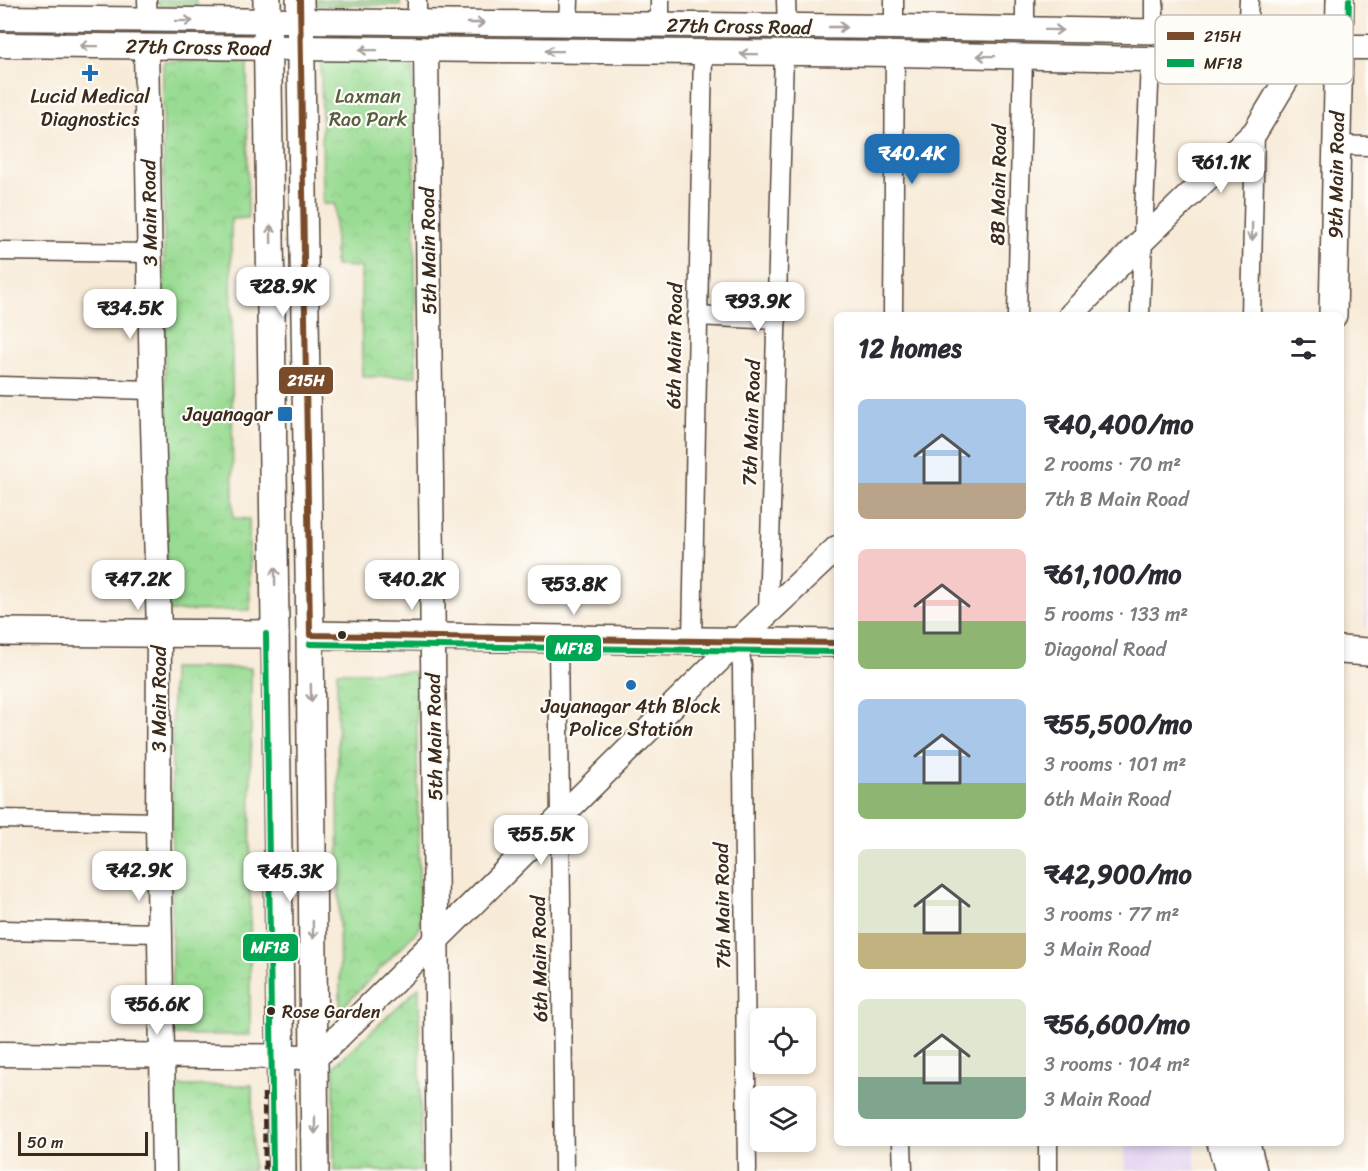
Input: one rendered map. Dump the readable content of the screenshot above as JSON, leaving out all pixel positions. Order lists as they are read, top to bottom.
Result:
{
  "streets": {
    "main road": ["9th Main Road"],
    "street": [
      "27th Cross Road",
      "8B Main Road",
      "3 Main Road",
      "5th Main Road",
      "6th Main Road",
      "7th Main Road"
    ]
  },
  "crossings": [
    ["27th Cross Road", "8B Main Road"],
    ["27th Cross Road", "3 Main Road"],
    ["27th Cross Road", "5th Main Road"],
    ["27th Cross Road", "6th Main Road"],
    ["27th Cross Road", "7th Main Road"]
  ],
  "parks": ["Laxman Rao Park"],
  "places": {
    "health": ["Lucid Medical Diagnostics"],
    "transit": ["Jayanagar"],
    "other": ["Jayanagar 4th Block Police Station", "Rose Garden"]
  },
  "lines": ["transit line 215H", "transit line MF18"],
  "legend": ["215H", "MF18"],
  "scale_bar": "50 m",
  "page": {
    "price": [
      "₹40.4K",
      "₹61.1K",
      "₹28.9K",
      "₹93.9K",
      "₹34.5K",
      "₹47.2K",
      "₹40.2K",
      "₹53.8K",
      "₹55.5K",
      "₹42.9K",
      "₹45.3K",
      "₹56.6K"
    ],
    "heading": "12 homes",
    "list": [
      {
        "name": "₹40,400/mo",
        "note": "2 rooms · 70 m² · 7th B Main Road"
      },
      {
        "name": "₹61,100/mo",
        "note": "5 rooms · 133 m² · Diagonal Road"
      },
      {
        "name": "₹55,500/mo",
        "note": "3 rooms · 101 m² · 6th Main Road"
      },
      {
        "name": "₹42,900/mo",
        "note": "3 rooms · 77 m² · 3 Main Road"
      },
      {
        "name": "₹56,600/mo",
        "note": "3 rooms · 104 m² · 3 Main Road"
      }
    ],
    "scale": "50 m"
  }
}
